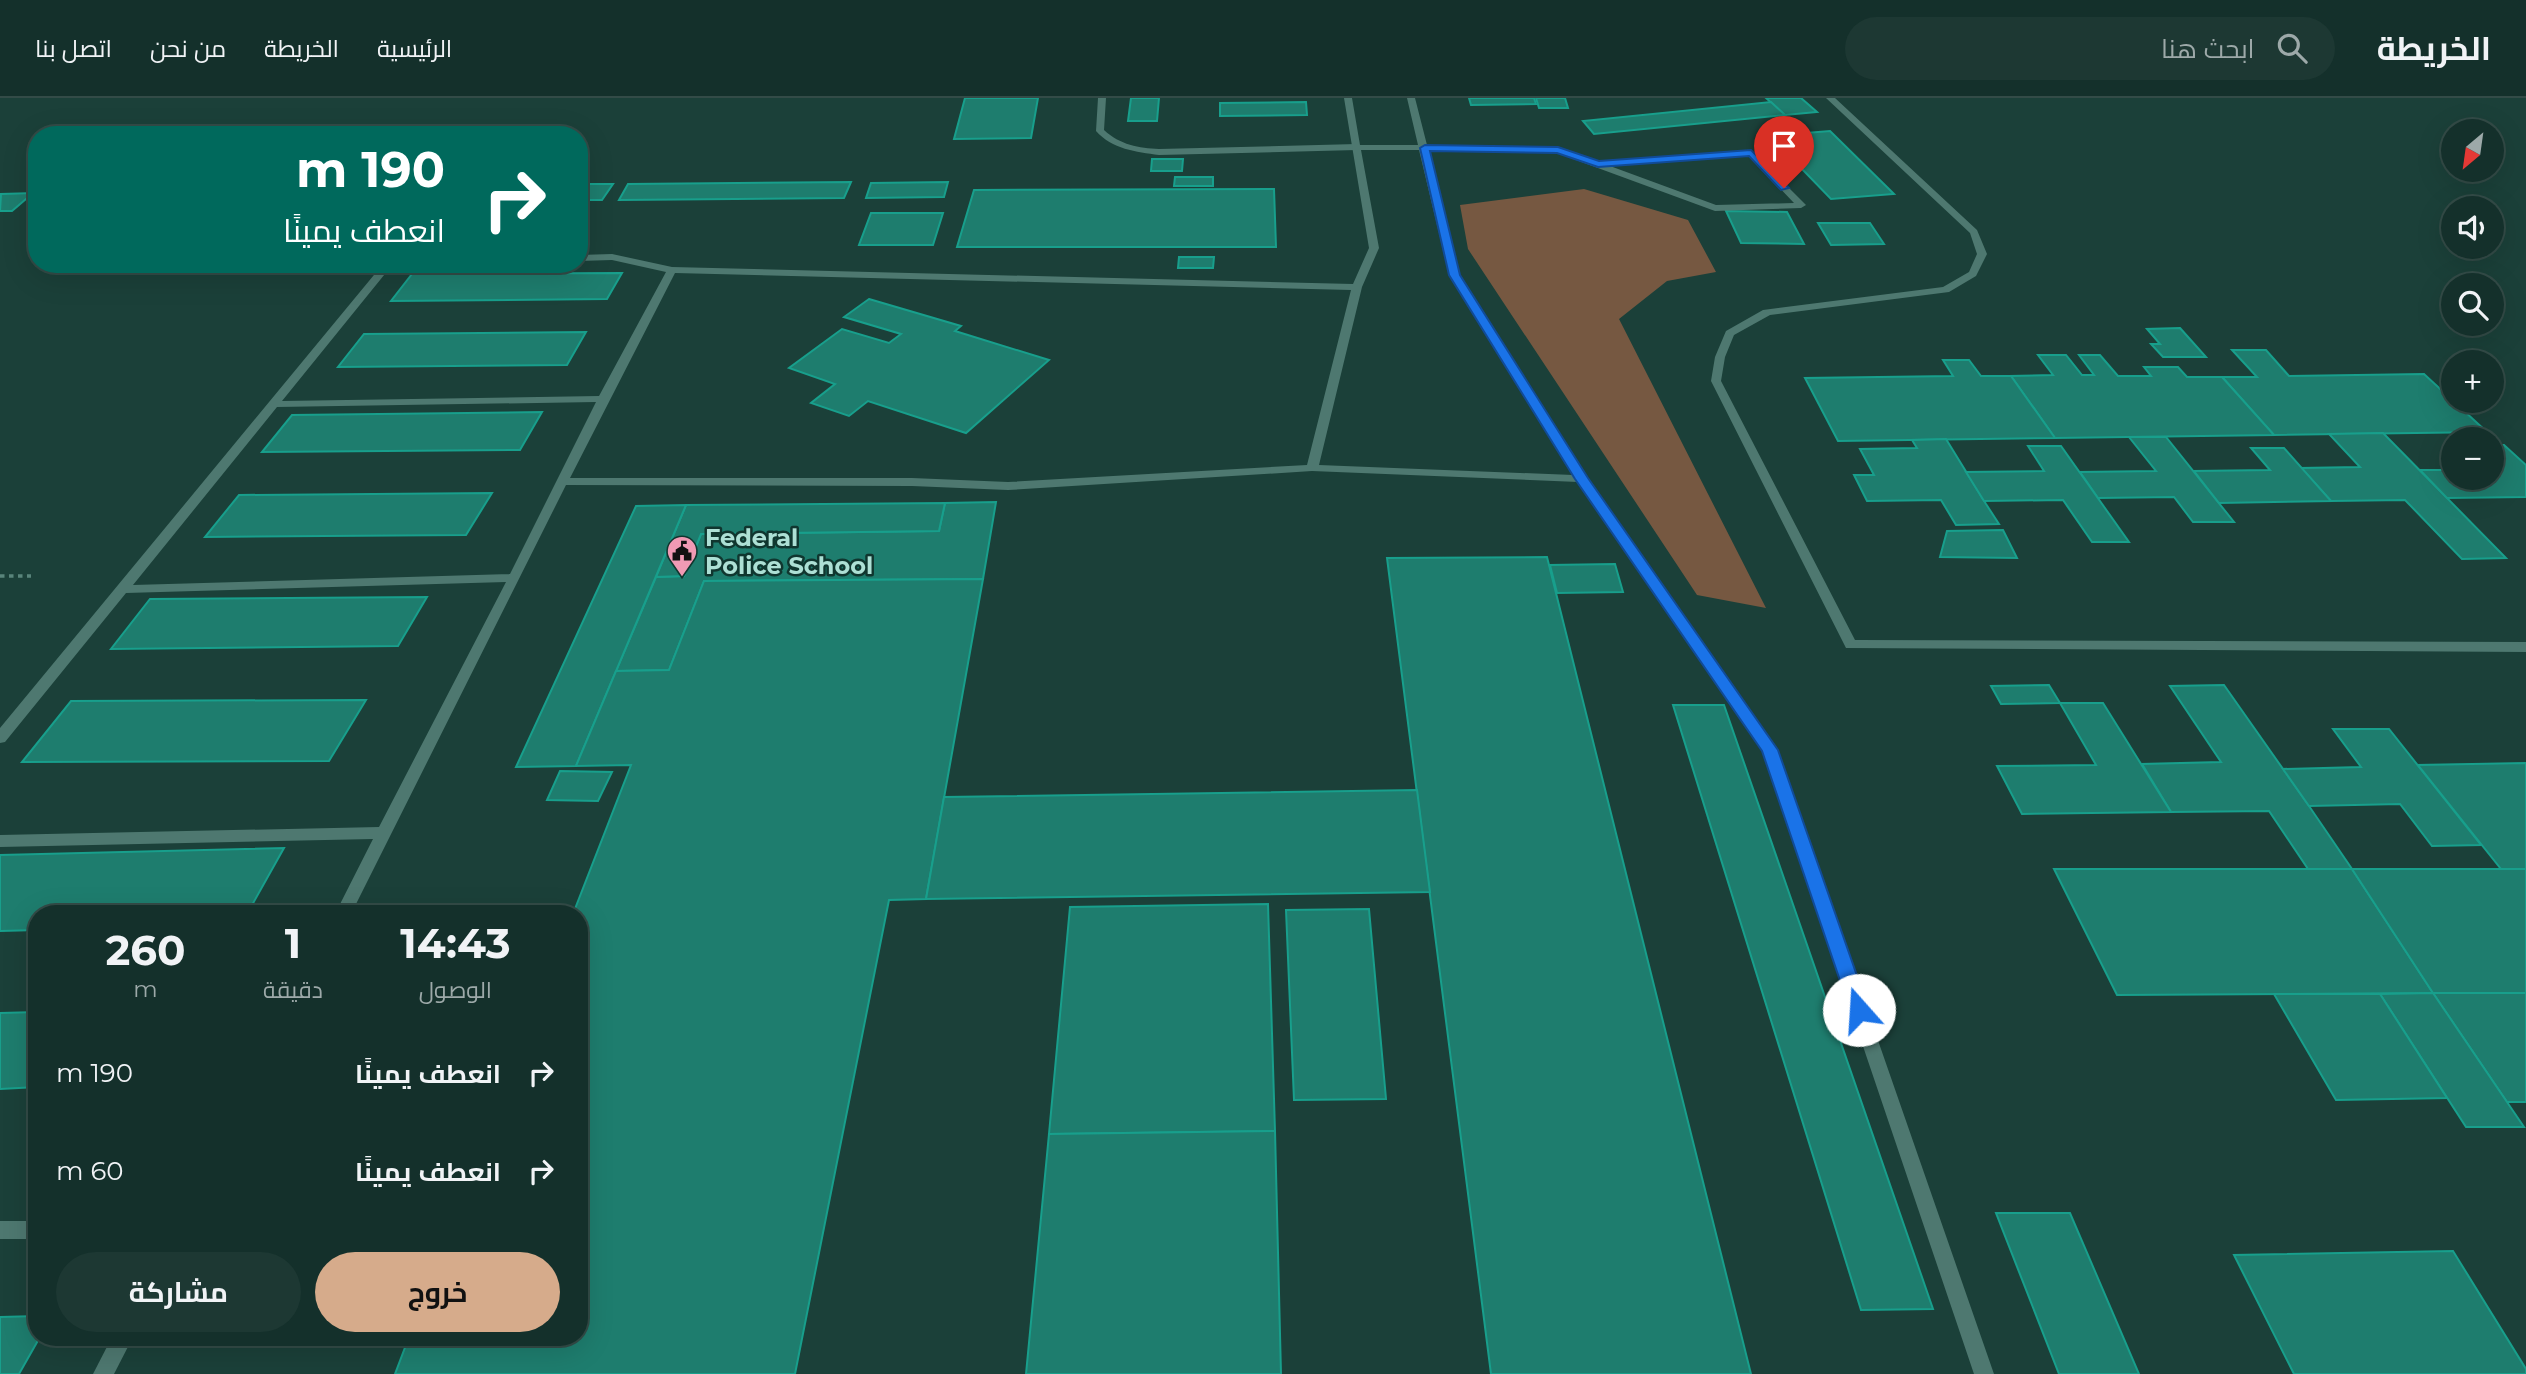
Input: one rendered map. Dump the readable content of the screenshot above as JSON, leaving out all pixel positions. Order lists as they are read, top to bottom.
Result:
{
  "places": {
    "public building": ["Federal Police School"]
  },
  "north": "bottom left",
  "page": {
    "header": "الخريطة",
    "search": "ابحث هنا",
    "nav": [
      "الرئيسية",
      "الخريطة",
      "من نحن",
      "اتصل بنا"
    ],
    "map_buttons": ["+", "−"],
    "turn": ["190 m", "انعطف يمينًا"],
    "eta": [
      "14:43",
      "الوصول",
      "1",
      "دقيقة",
      "260",
      "m"
    ],
    "list": [
      {
        "name": "انعطف يمينًا",
        "value": "190 m"
      },
      {
        "name": "انعطف يمينًا",
        "value": "60 m"
      }
    ],
    "buttons": ["خروج", "مشاركة"]
  }
}
